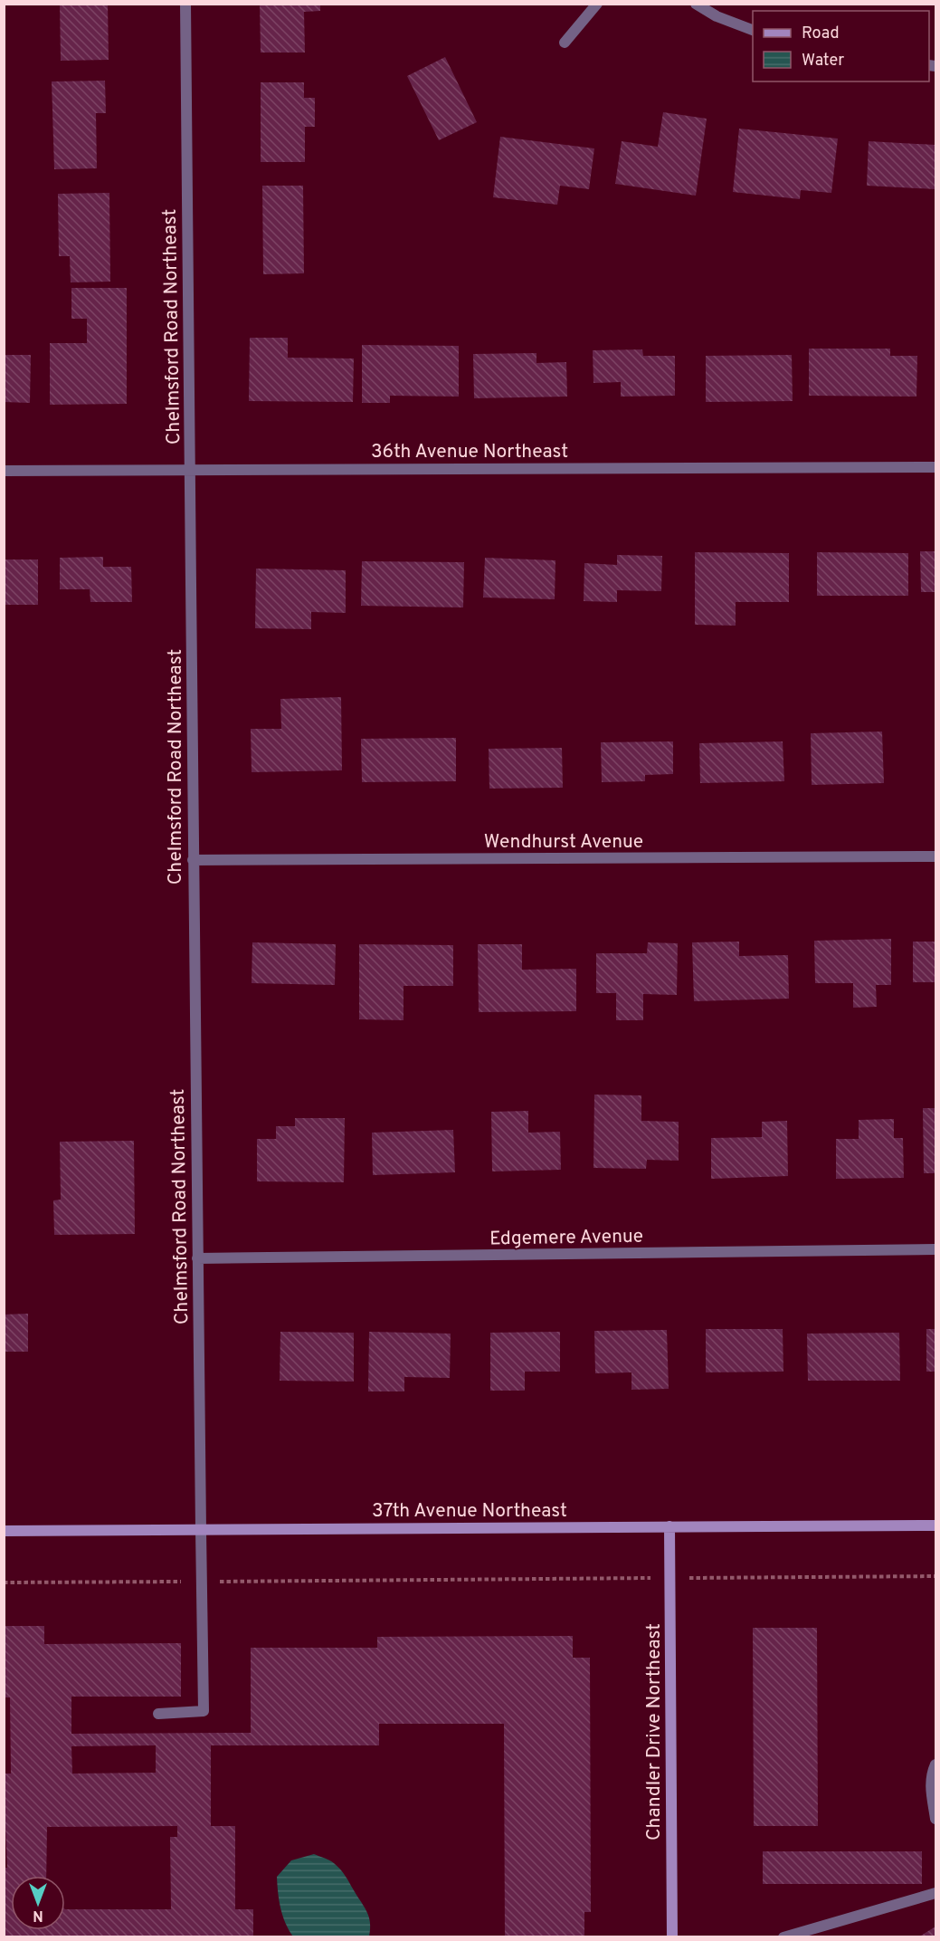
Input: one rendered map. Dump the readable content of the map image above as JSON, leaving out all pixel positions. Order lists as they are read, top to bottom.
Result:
{
  "streets": {
    "main road": ["37th Avenue Northeast", "Chandler Drive Northeast"],
    "street": [
      "Chelmsford Road Northeast",
      "36th Avenue Northeast",
      "Wendhurst Avenue",
      "Edgemere Avenue"
    ]
  },
  "crossings": [
    ["Chelmsford Road Northeast", "36th Avenue Northeast"],
    ["Chelmsford Road Northeast", "Wendhurst Avenue"],
    ["Chelmsford Road Northeast", "Edgemere Avenue"],
    ["Chelmsford Road Northeast", "37th Avenue Northeast"],
    ["37th Avenue Northeast", "Chandler Drive Northeast"]
  ],
  "legend": ["Road", "Water"],
  "north": "bottom"
}
